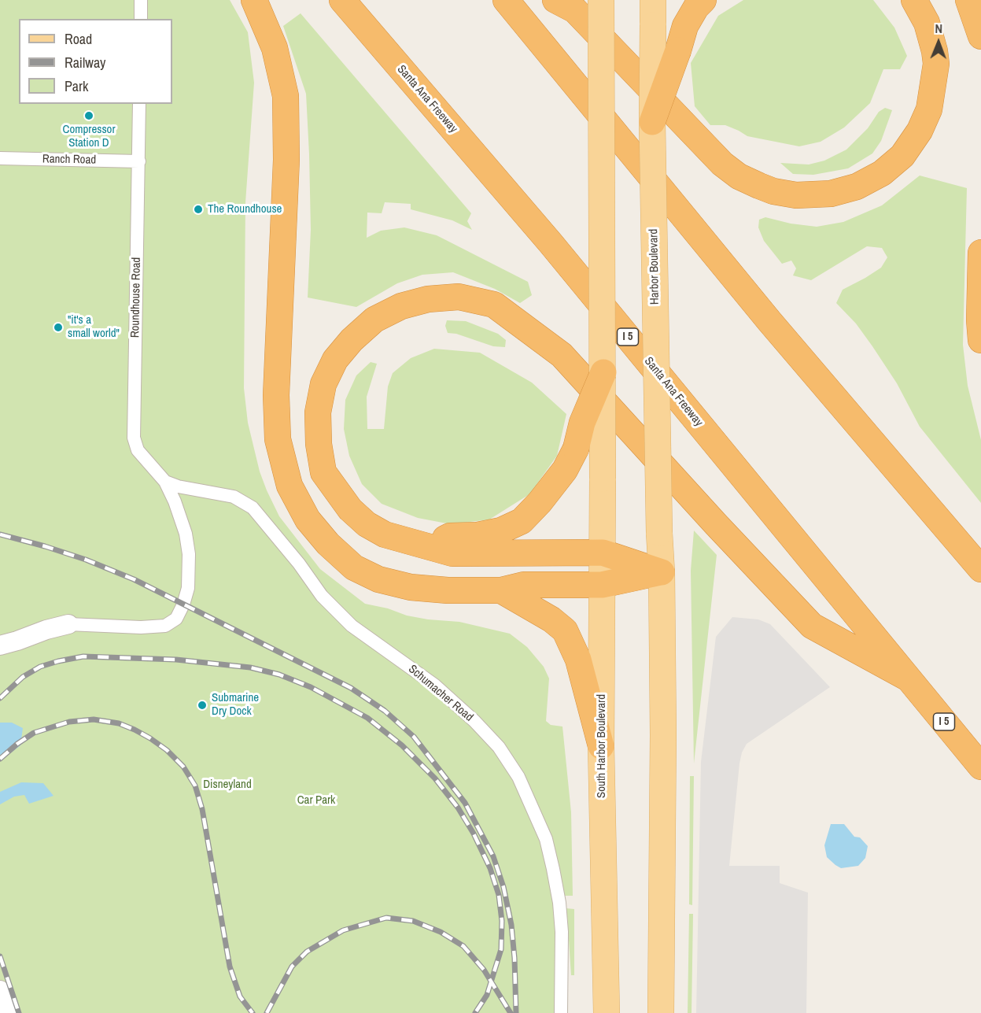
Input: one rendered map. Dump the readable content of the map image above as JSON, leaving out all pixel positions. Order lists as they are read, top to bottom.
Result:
{
  "streets": {
    "highway": ["Santa Ana Freeway", "I 5"],
    "main road": ["Harbor Boulevard", "South Harbor Boulevard"],
    "lane": ["Ranch Road", "Roundhouse Road", "Schumacher Road"]
  },
  "crossings": [
    ["Ranch Road", "Roundhouse Road"],
    ["Roundhouse Road", "Schumacher Road"]
  ],
  "parks": ["Disneyland", "Car Park"],
  "places": [
    "Compressor Station D",
    "The Roundhouse",
    "\"it's a small world\"",
    "Submarine Dry Dock"
  ],
  "legend": ["Road", "Railway", "Park"],
  "north": "top"
}
